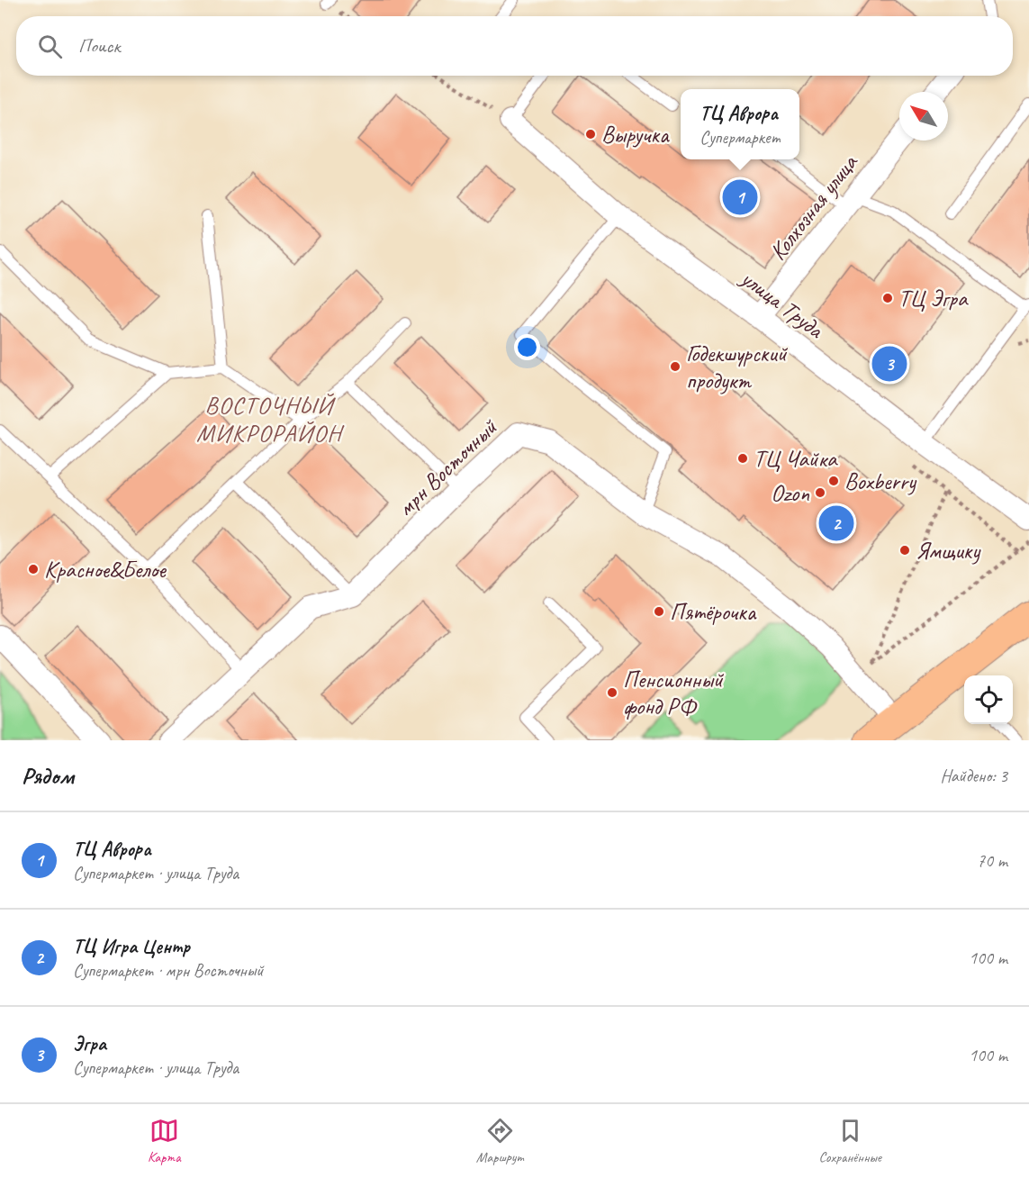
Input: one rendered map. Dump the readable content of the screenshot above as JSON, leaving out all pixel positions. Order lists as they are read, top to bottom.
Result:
{
  "streets": {
    "street": ["Колхозная улица", "улица Труда", "мрн Восточный"]
  },
  "crossings": [
    ["Колхозная улица", "улица Труда"]
  ],
  "districts": ["ВОСТОЧНЫЙ МИКРОРАЙОН"],
  "places": [
    "Выручка",
    "ТЦ Эгра",
    "Годекшурский продукт",
    "ТЦ Чайка",
    "Boxberry",
    "Ozon",
    "Ямщику",
    "Красное&Белое",
    "Пятёрочка",
    "Пенсионный фонд РФ"
  ],
  "north": "top left",
  "page": {
    "search": "Поиск",
    "popup": ["ТЦ Аврора", "Супермаркет"],
    "pins": ["1", "3", "2"],
    "heading": ["Рядом", "Найдено: 3"],
    "list": [
      {
        "mark": "1",
        "name": "ТЦ Аврора",
        "note": "Супермаркет · улица Труда",
        "value": "70 m"
      },
      {
        "mark": "2",
        "name": "ТЦ Игра Центр",
        "note": "Супермаркет · мрн Восточный",
        "value": "100 m"
      },
      {
        "mark": "3",
        "name": "Эгра",
        "note": "Супермаркет · улица Труда",
        "value": "100 m"
      }
    ],
    "nav": ["Карта", "Маршрут", "Сохранённые"]
  }
}
